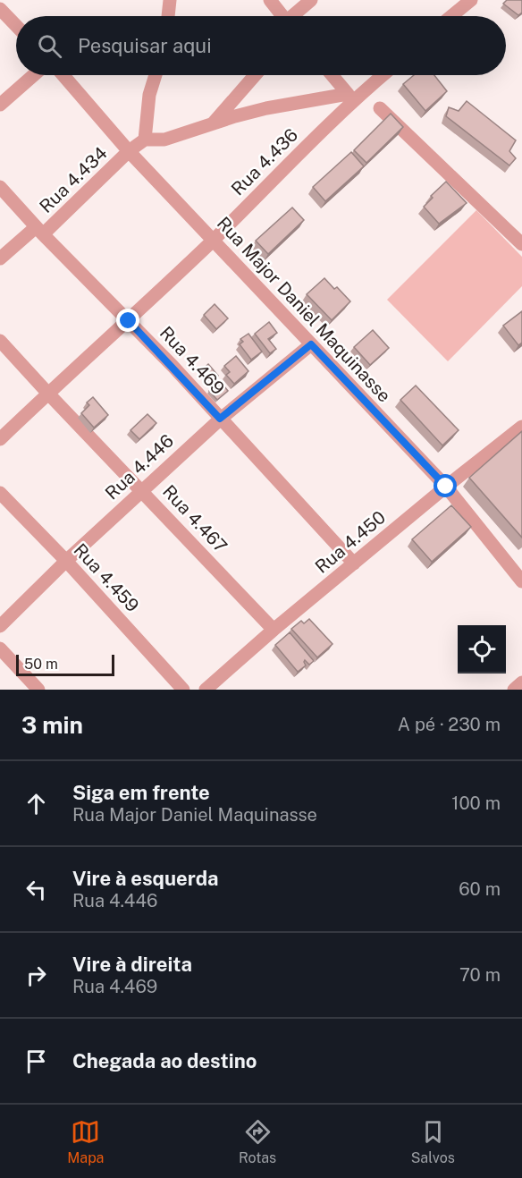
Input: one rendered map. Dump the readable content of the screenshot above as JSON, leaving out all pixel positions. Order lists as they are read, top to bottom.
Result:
{
  "streets": {
    "street": [
      "Rua 4.436",
      "Rua 4.434",
      "Rua Major Daniel Maquinasse",
      "Rua 4.469",
      "Rua 4.446",
      "Rua 4.467",
      "Rua 4.450",
      "Rua 4.459"
    ]
  },
  "crossings": [
    ["Rua 4.436", "Rua Major Daniel Maquinasse"],
    ["Rua 4.436", "Rua 4.469"],
    ["Rua 4.436", "Rua 4.467"],
    ["Rua 4.434", "Rua Major Daniel Maquinasse"],
    ["Rua 4.434", "Rua 4.469"],
    ["Rua Major Daniel Maquinasse", "Rua 4.446"],
    ["Rua Major Daniel Maquinasse", "Rua 4.450"],
    ["Rua 4.469", "Rua 4.446"],
    ["Rua 4.469", "Rua 4.450"],
    ["Rua 4.446", "Rua 4.467"],
    ["Rua 4.446", "Rua 4.459"],
    ["Rua 4.467", "Rua 4.450"]
  ],
  "scale_bar": "50 m",
  "page": {
    "search": "Pesquisar aqui",
    "scale": "50 m",
    "heading": ["3 min", "A pé · 230 m"],
    "list": [
      ["Siga em frente", "Rua Major Daniel Maquinasse", "100 m"],
      ["Vire à esquerda", "Rua 4.446", "60 m"],
      ["Vire à direita", "Rua 4.469", "70 m"],
      "Chegada ao destino"
    ],
    "nav": ["Mapa", "Rotas", "Salvos"]
  }
}
